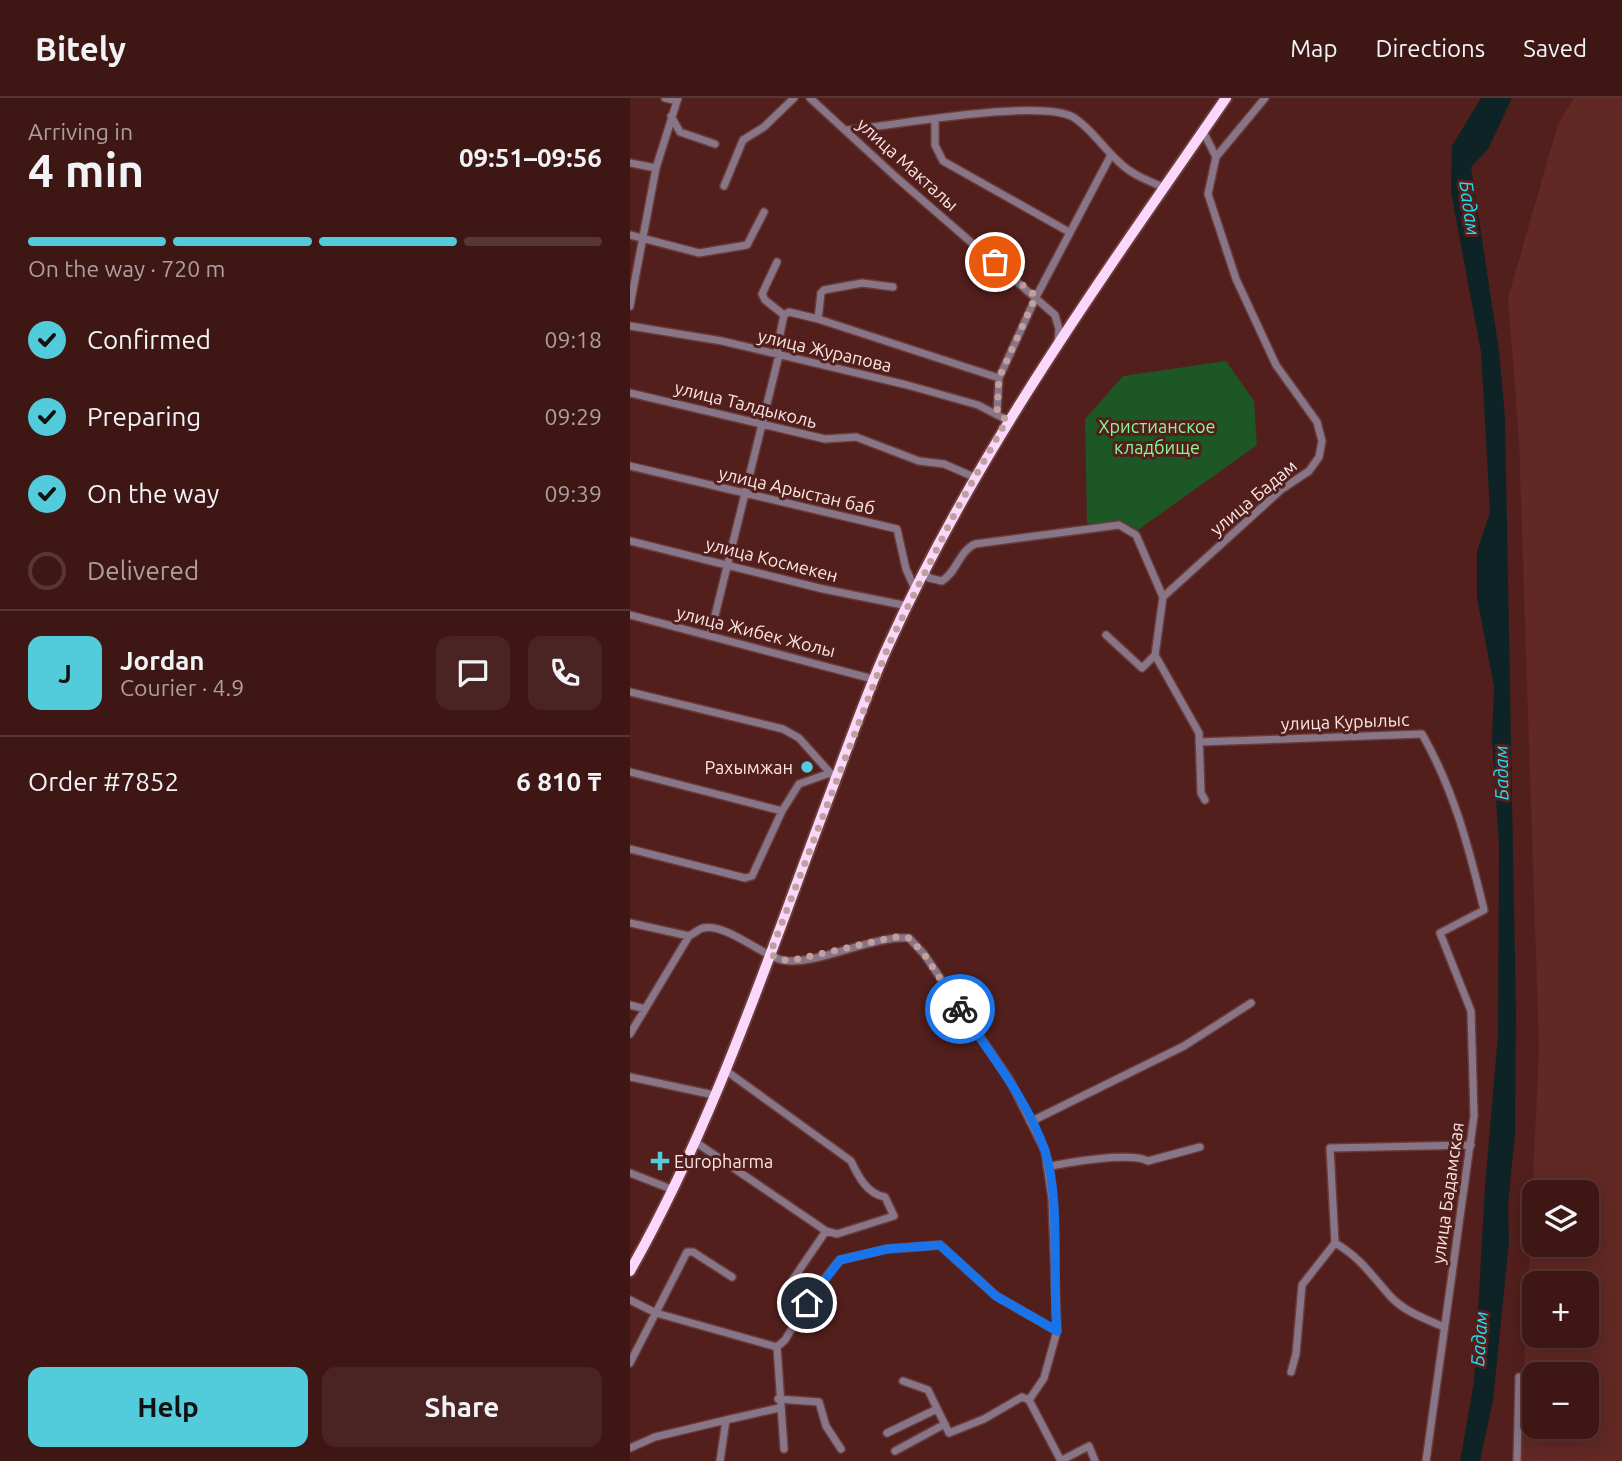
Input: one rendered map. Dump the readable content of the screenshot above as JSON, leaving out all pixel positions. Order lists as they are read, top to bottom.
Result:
{
  "streets": {
    "street": [
      "улица Макталы",
      "улица Журапова",
      "улица Талдыколь",
      "улица Арыстан баб",
      "улица Бадам",
      "улица Космекен",
      "улица Жибек Жолы",
      "улица Курылыс",
      "улица Бадамская"
    ]
  },
  "crossings": [
    ["улица Курылыс", "улица Бадамская"]
  ],
  "water": ["Бадам"],
  "parks": ["Христианское кладбище"],
  "places": {
    "other": ["Рахымжан"],
    "health": ["Europharma"]
  },
  "page": {
    "header": "Bitely",
    "nav": ["Map", "Directions", "Saved"],
    "heading": ["4 min", "Arriving in", "09:51–09:56"],
    "panel": [
      "Jordan",
      "Courier · 4.9",
      "Order #7852",
      "6 810 ₸"
    ],
    "bar": "On the way · 720 m",
    "list": [
      ["Confirmed", "09:18"],
      ["Preparing", "09:29"],
      ["On the way", "09:39"],
      "Delivered"
    ],
    "round": "J",
    "map_buttons": ["+", "−"],
    "buttons": ["Help", "Share"]
  }
}
